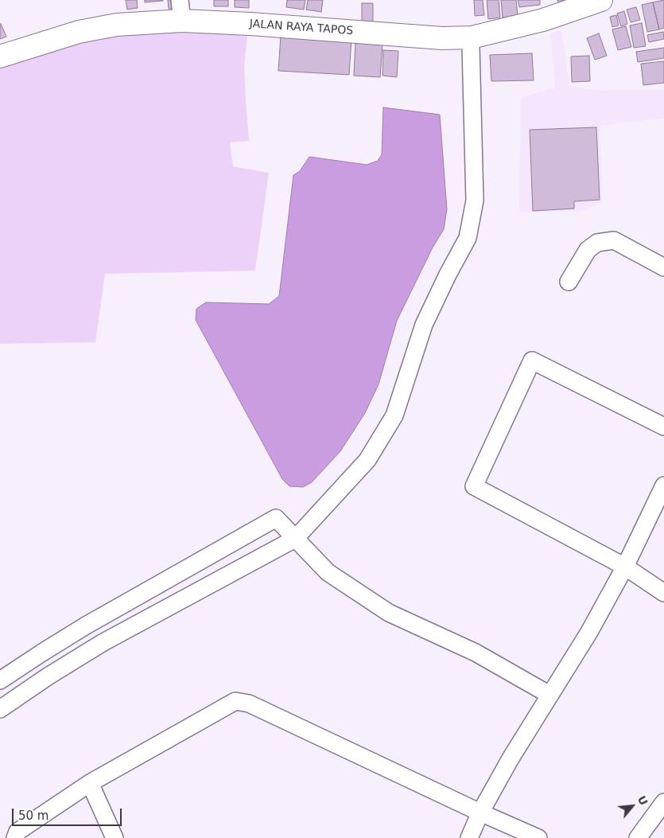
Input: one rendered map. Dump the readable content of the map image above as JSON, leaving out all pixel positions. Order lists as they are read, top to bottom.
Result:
{
  "streets": {
    "main road": ["JALAN RAYA TAPOS"]
  },
  "scale_bar": "50 m",
  "north": "top right"
}
